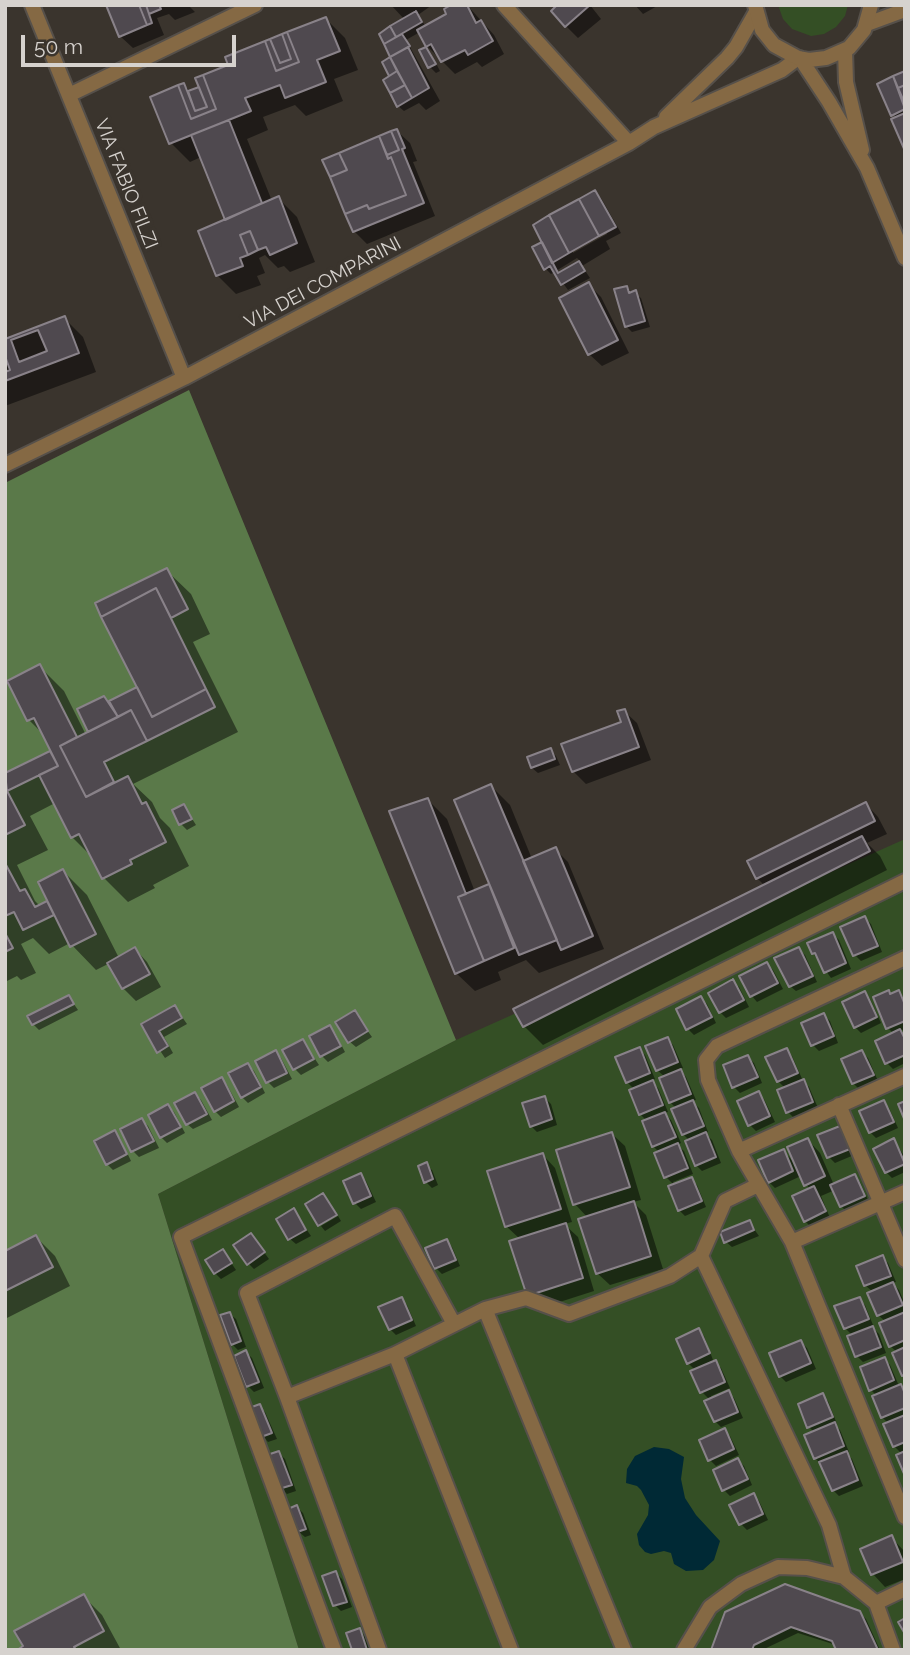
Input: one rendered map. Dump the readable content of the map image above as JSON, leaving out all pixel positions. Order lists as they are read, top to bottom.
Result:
{
  "streets": {
    "street": ["VIA FABIO FILZI", "VIA DEI COMPARINI"]
  },
  "crossings": [
    ["VIA FABIO FILZI", "VIA DEI COMPARINI"]
  ],
  "scale_bar": "50 m"
}
